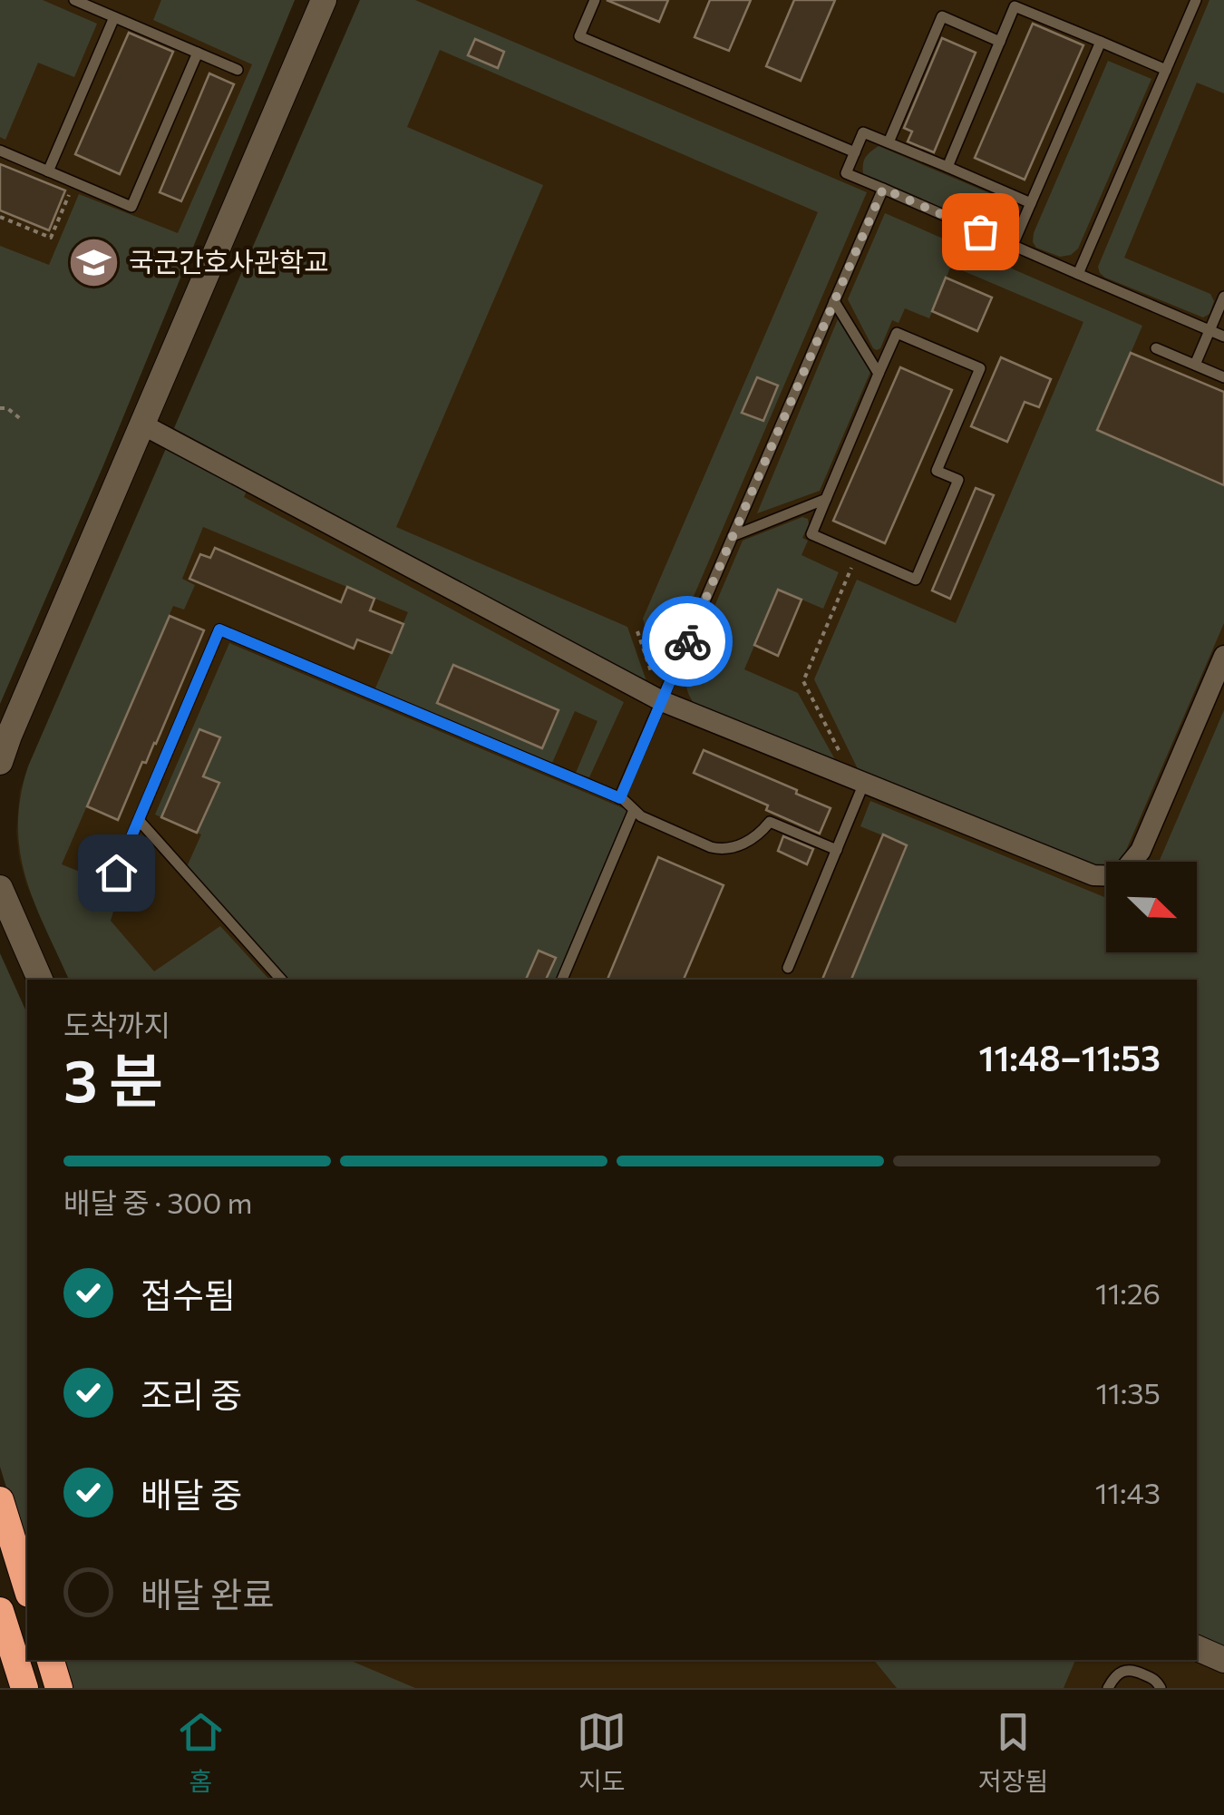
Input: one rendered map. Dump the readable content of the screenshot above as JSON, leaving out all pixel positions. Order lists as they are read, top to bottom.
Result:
{
  "places": {
    "school or university": ["국군간호사관학교"]
  },
  "north": "bottom right",
  "page": {
    "heading": ["3 분", "도착까지", "11:48–11:53"],
    "bar": "배달 중 · 300 m",
    "list": [
      ["접수됨", "11:26"],
      ["조리 중", "11:35"],
      ["배달 중", "11:43"],
      "배달 완료"
    ],
    "tabs": ["홈", "지도", "저장됨"]
  }
}
